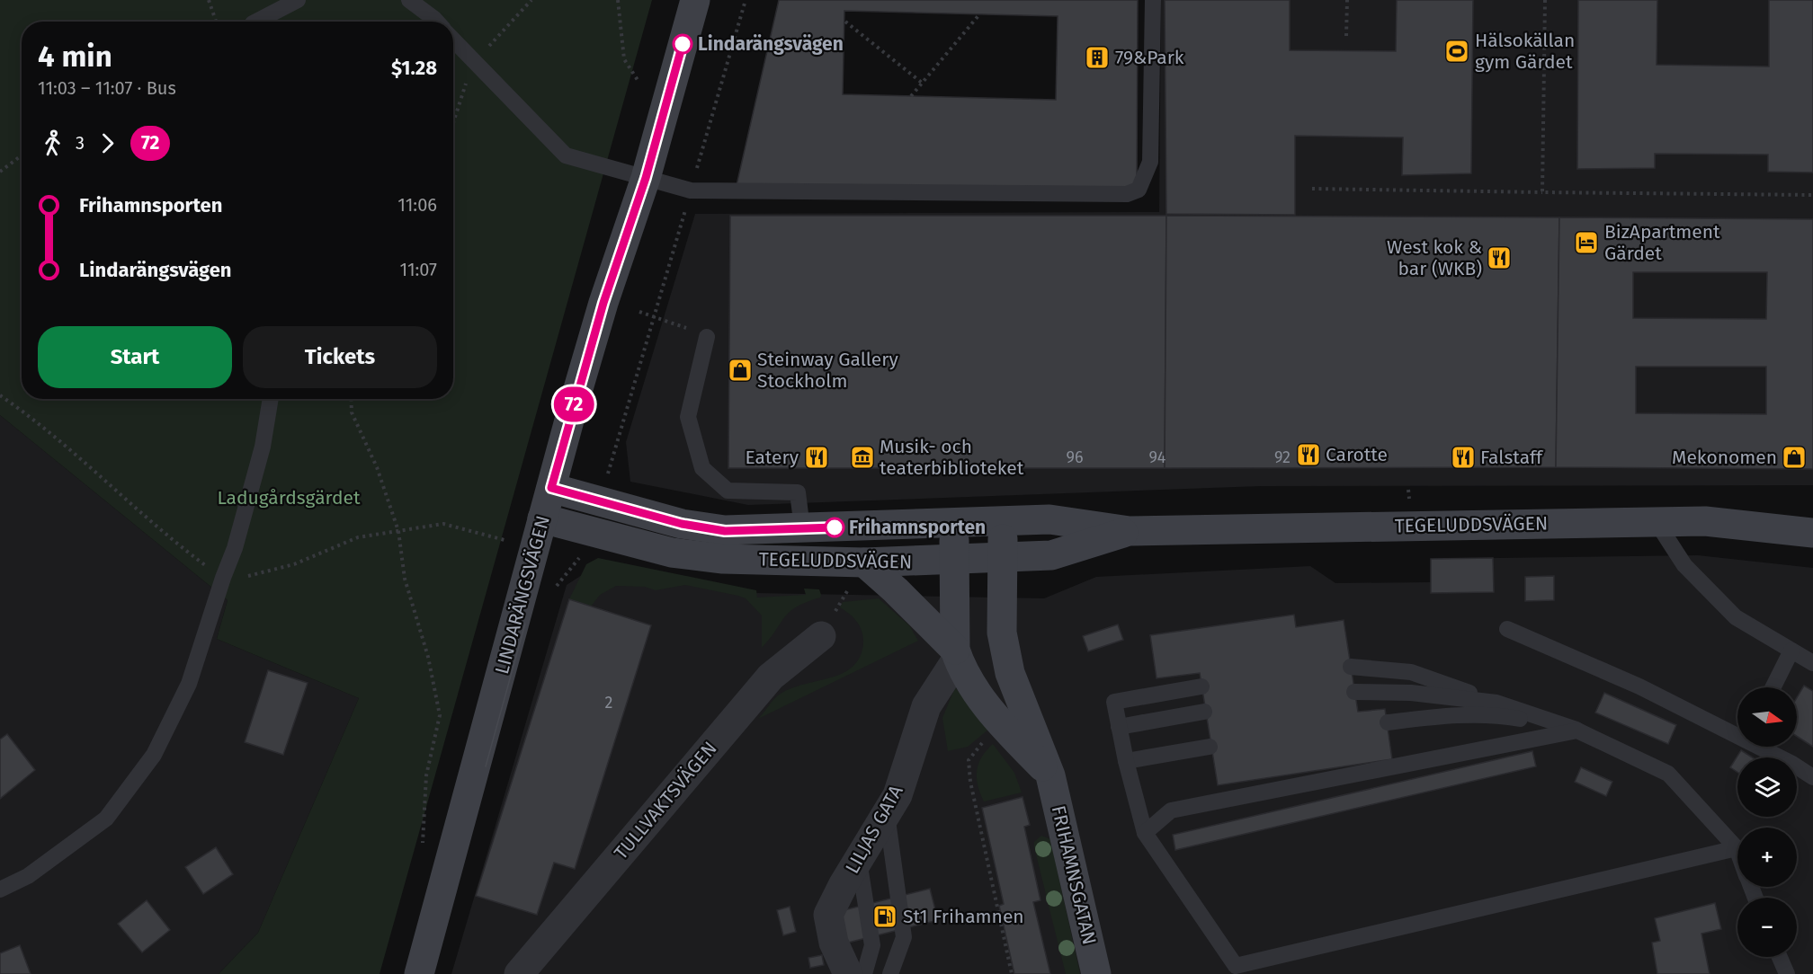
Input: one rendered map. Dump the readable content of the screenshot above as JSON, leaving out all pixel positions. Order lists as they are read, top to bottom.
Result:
{
  "streets": {
    "main road": ["TEGELUDDSVÄGEN", "LINDARÄNGSVÄGEN", "FRIHAMNSGATAN"],
    "street": ["TULLVAKTSVÄGEN", "LILJAS GATA"]
  },
  "crossings": [
    ["TEGELUDDSVÄGEN", "LINDARÄNGSVÄGEN"],
    ["TEGELUDDSVÄGEN", "FRIHAMNSGATAN"]
  ],
  "parks": ["Ladugårdsgärdet"],
  "places": {
    "other": ["Lindarängsvägen", "Frihamnsporten"],
    "sports": ["Hälsokällan gym Gärdet"],
    "building": ["79&Park"],
    "hotel": ["BizApartment Gärdet"],
    "restaurant": [
      "West kok & bar (WKB)",
      "Carotte",
      "Eatery",
      "Falstaff"
    ],
    "shop": ["Steinway Gallery Stockholm", "Mekonomen"],
    "museum": ["Musik- och teaterbiblioteket"],
    "fuel station": ["St1 Frihamnen"]
  },
  "lines": ["bus line 72"],
  "house_numbers": [
    "96",
    "94",
    "92",
    "2"
  ],
  "north": "right",
  "page": {
    "on_map": "72",
    "heading": ["4 min", "11:03 – 11:07 · Bus", "$1.28"],
    "legs": ["3", "72"],
    "list": [
      {
        "name": "Frihamnsporten",
        "value": "11:06"
      },
      {
        "name": "Lindarängsvägen",
        "value": "11:07"
      }
    ],
    "buttons": ["Start", "Tickets"],
    "map_buttons": ["+", "−"]
  }
}
